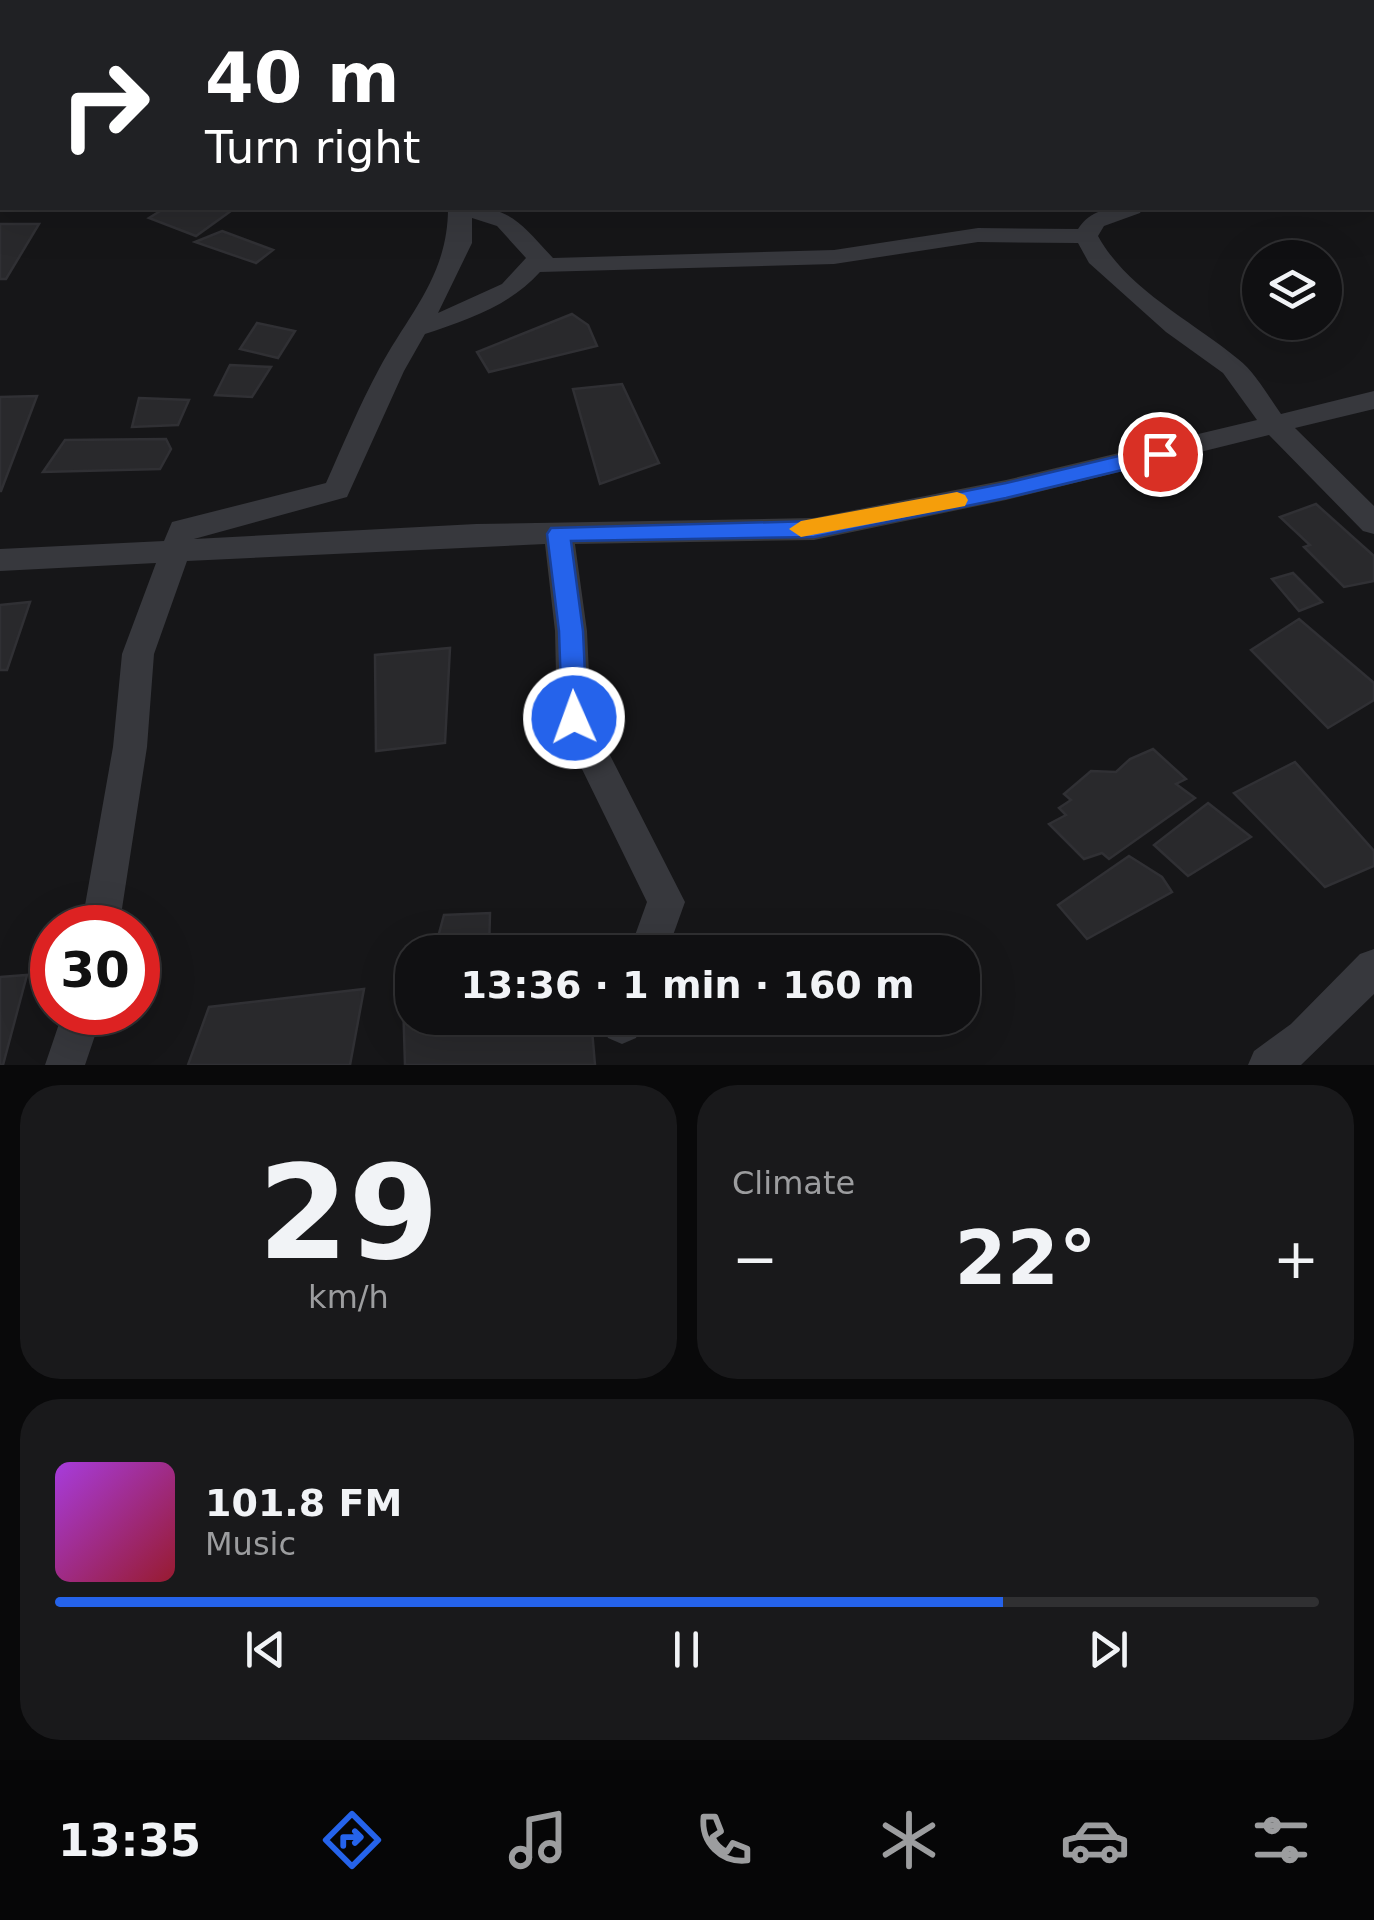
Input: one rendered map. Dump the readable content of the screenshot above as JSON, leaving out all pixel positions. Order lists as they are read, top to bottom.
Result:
{
  "page": {
    "turn": ["40 m", "Turn right"],
    "limit": "30",
    "trip": "13:36 · 1 min · 160 m",
    "tile": [
      ["29", "km/h"],
      "Climate"
    ],
    "heat": ["−", "22°", "+"],
    "song": ["101.8 FM", "Music"],
    "tabs": "13:35"
  }
}
